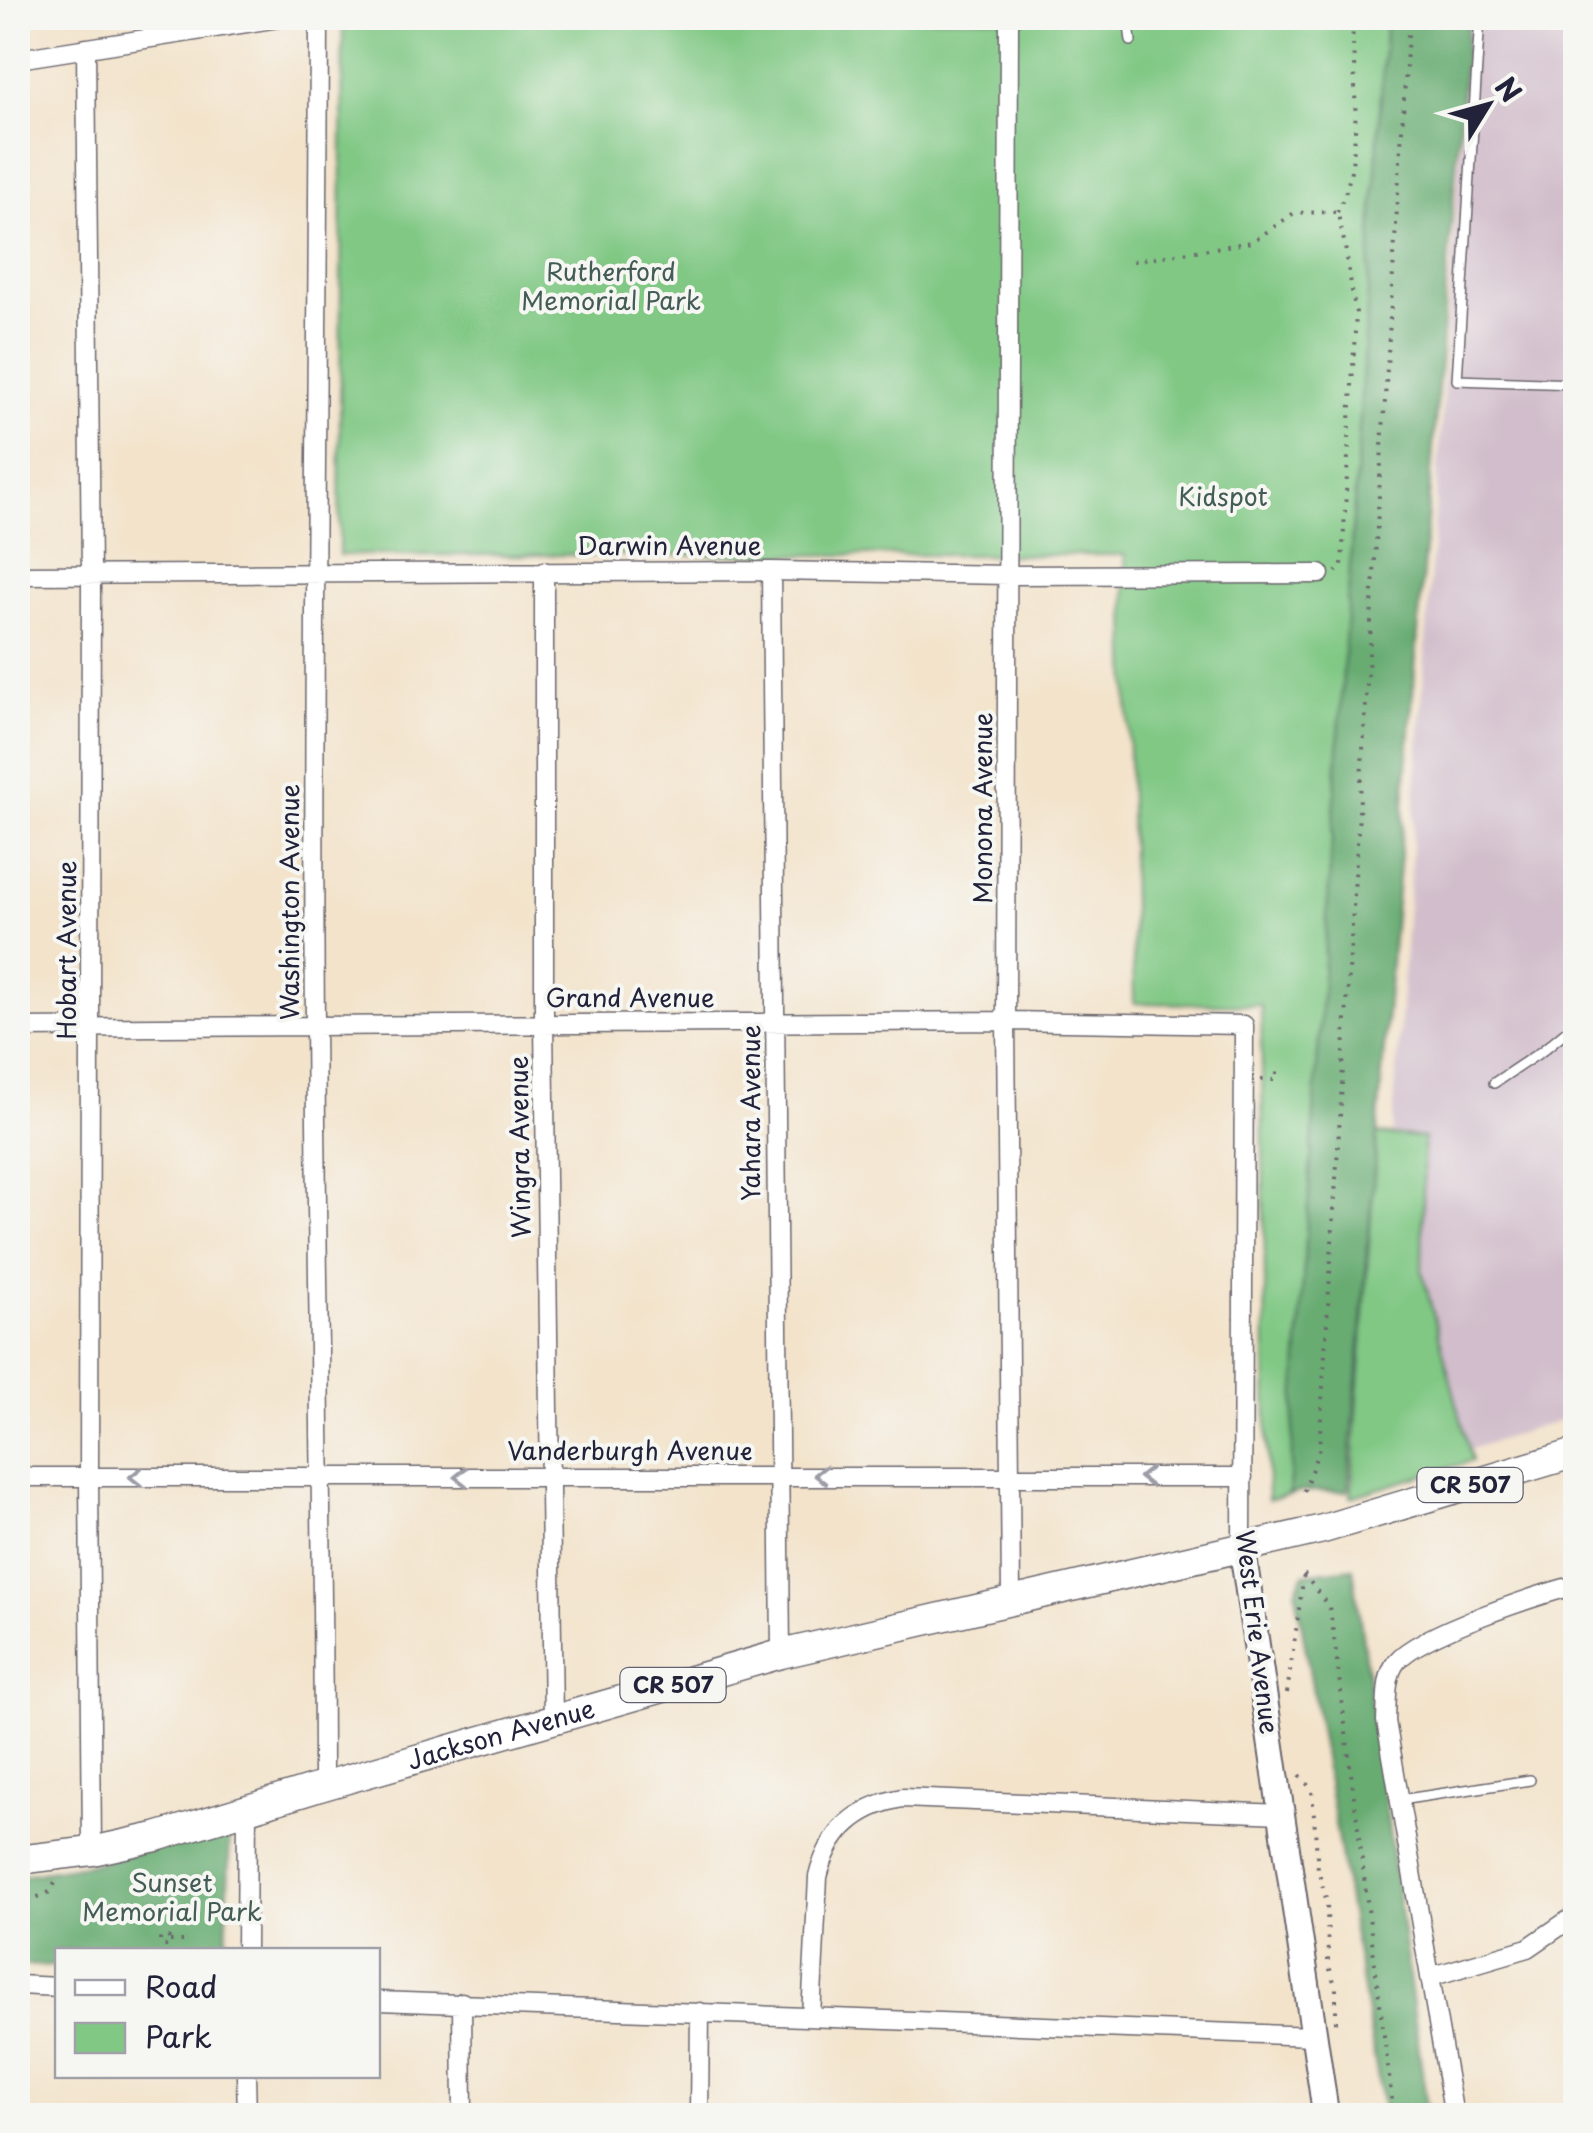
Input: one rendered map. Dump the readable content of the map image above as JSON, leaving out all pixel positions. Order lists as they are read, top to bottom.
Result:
{
  "streets": {
    "main road": ["CR 507", "Jackson Avenue"],
    "street": [
      "Darwin Avenue",
      "Monona Avenue",
      "Washington Avenue",
      "Hobart Avenue",
      "Grand Avenue",
      "Yahara Avenue",
      "Wingra Avenue",
      "Vanderburgh Avenue",
      "West Erie Avenue"
    ]
  },
  "crossings": [
    ["Darwin Avenue", "Monona Avenue"],
    ["Darwin Avenue", "Washington Avenue"],
    ["Darwin Avenue", "Hobart Avenue"],
    ["Darwin Avenue", "Yahara Avenue"],
    ["Darwin Avenue", "Wingra Avenue"],
    ["Monona Avenue", "Grand Avenue"],
    ["Monona Avenue", "Vanderburgh Avenue"],
    ["Monona Avenue", "Jackson Avenue"],
    ["Washington Avenue", "Grand Avenue"],
    ["Washington Avenue", "Vanderburgh Avenue"],
    ["Washington Avenue", "Jackson Avenue"],
    ["Hobart Avenue", "Grand Avenue"],
    ["Hobart Avenue", "Vanderburgh Avenue"],
    ["Hobart Avenue", "Jackson Avenue"],
    ["Grand Avenue", "Yahara Avenue"],
    ["Grand Avenue", "Wingra Avenue"],
    ["Grand Avenue", "West Erie Avenue"],
    ["Yahara Avenue", "Vanderburgh Avenue"],
    ["Yahara Avenue", "Jackson Avenue"],
    ["Wingra Avenue", "Vanderburgh Avenue"],
    ["Wingra Avenue", "Jackson Avenue"],
    ["Vanderburgh Avenue", "West Erie Avenue"],
    ["West Erie Avenue", "Jackson Avenue"]
  ],
  "one_way": ["Vanderburgh Avenue"],
  "parks": ["Rutherford Memorial Park", "Kidspot", "Sunset Memorial Park"],
  "legend": ["Road", "Park"],
  "north": "top right"
}
